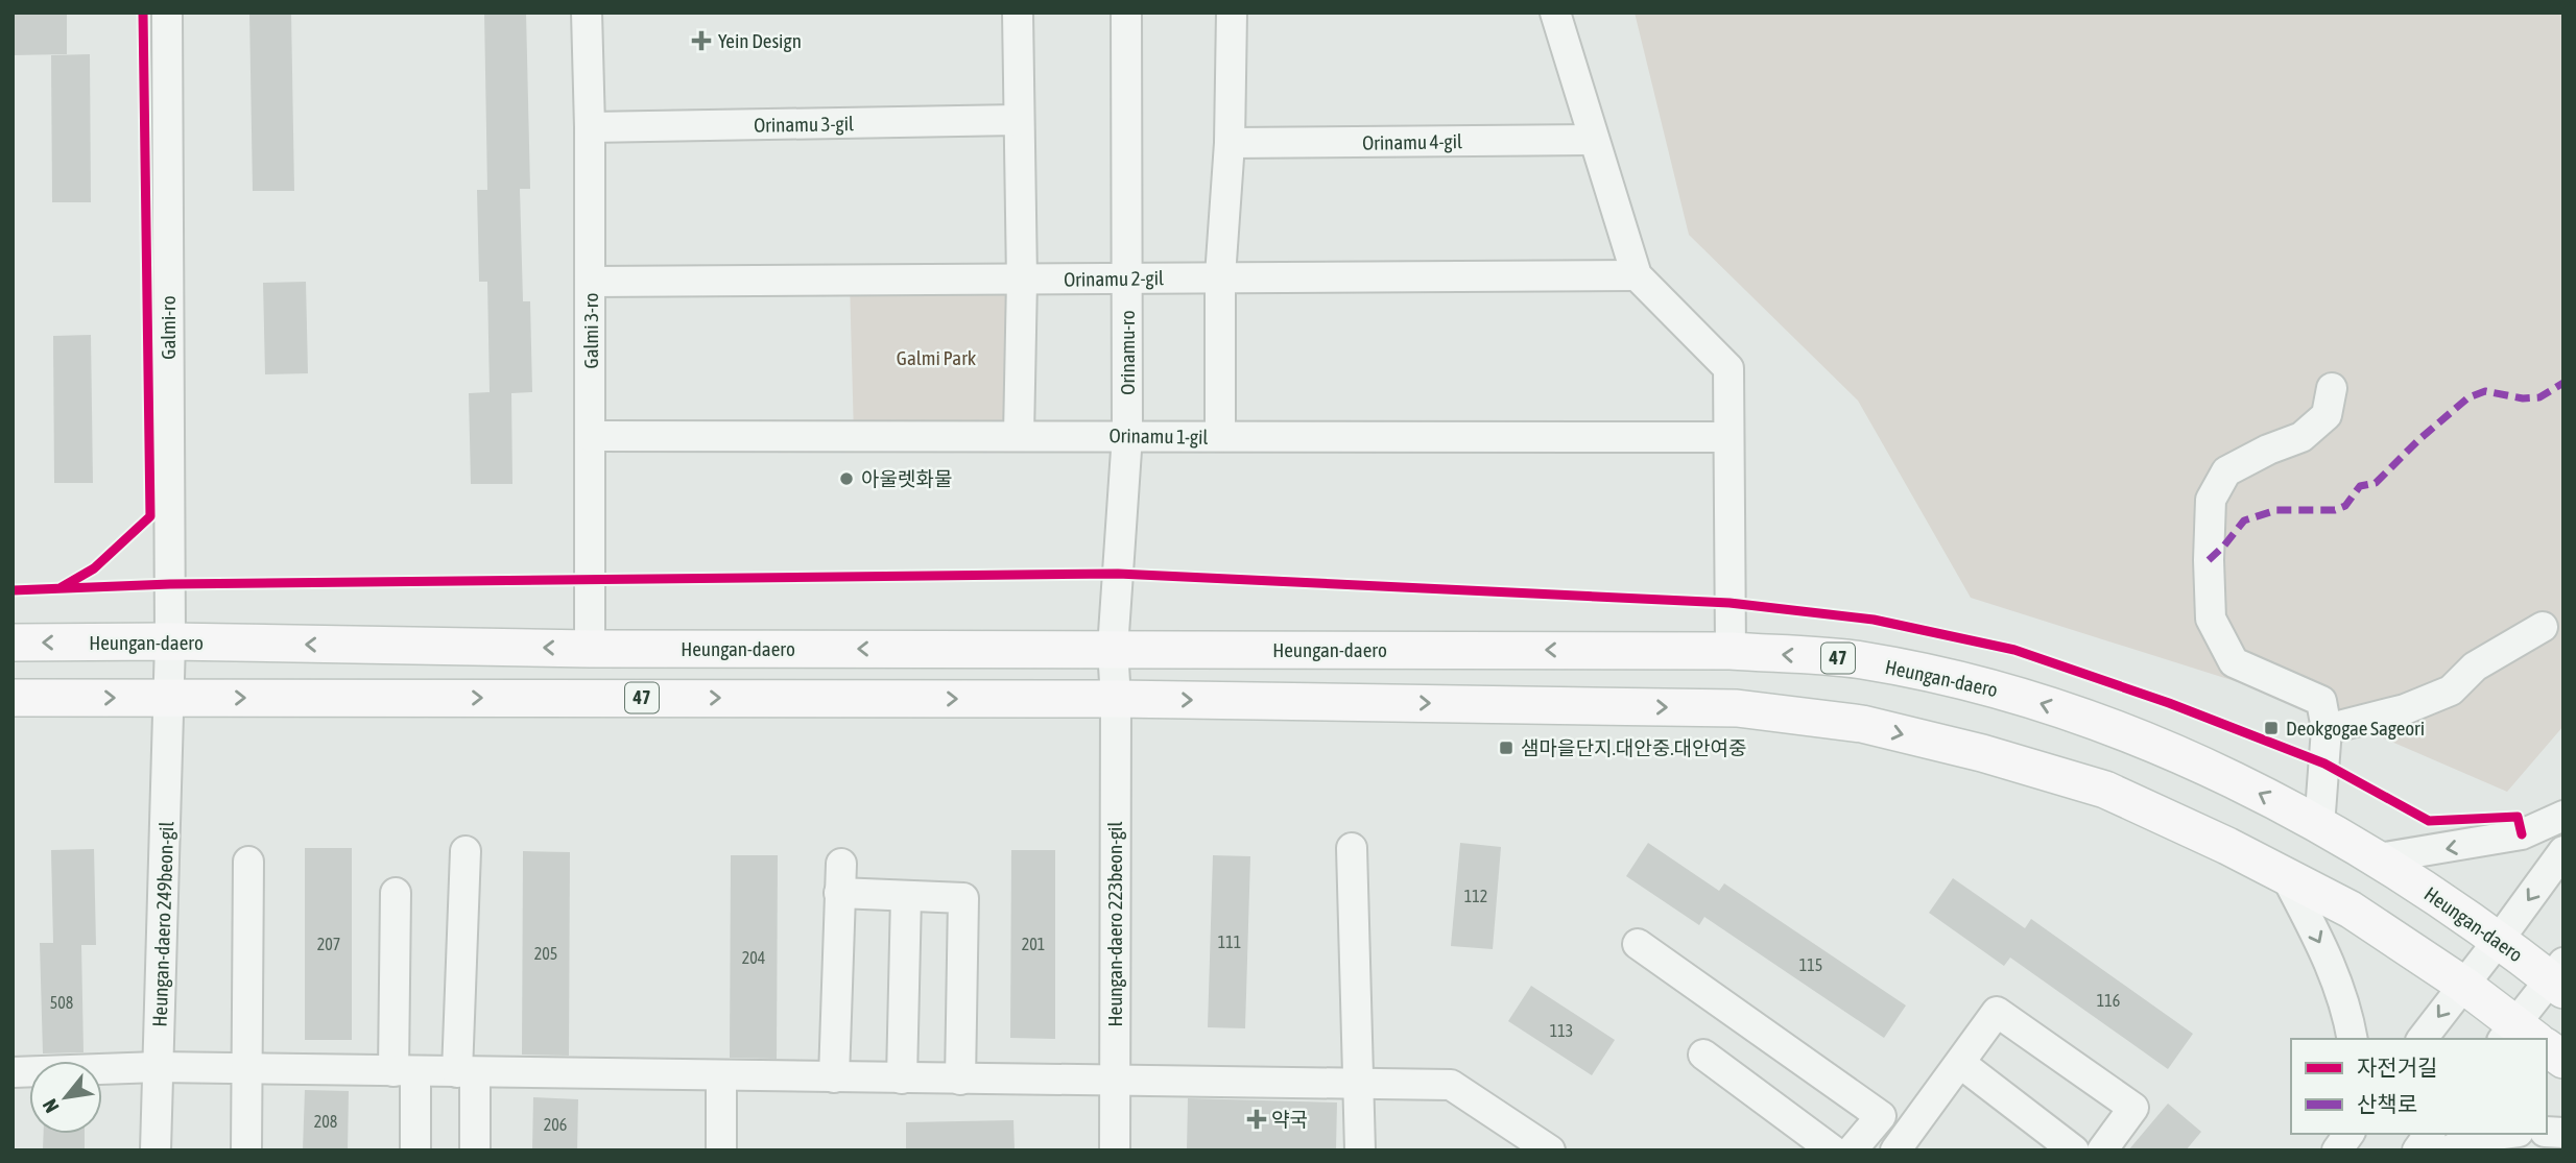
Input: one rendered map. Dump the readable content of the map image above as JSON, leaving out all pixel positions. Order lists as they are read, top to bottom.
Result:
{
  "streets": {
    "main road": ["Heungan-daero", "47"],
    "street": [
      "Orinamu 3-gil",
      "Orinamu 4-gil",
      "Orinamu 2-gil",
      "Galmi-ro",
      "Galmi 3-ro",
      "Orinamu-ro",
      "Orinamu 1-gil",
      "Heungan-daero 249beon-gil",
      "Heungan-daero 223beon-gil"
    ]
  },
  "crossings": [
    ["Orinamu 3-gil", "Galmi 3-ro"],
    ["Orinamu 2-gil", "Galmi 3-ro"],
    ["Orinamu 2-gil", "Orinamu-ro"],
    ["Galmi-ro", "Heungan-daero"],
    ["Galmi-ro", "47"],
    ["Galmi-ro", "Heungan-daero 249beon-gil"],
    ["Galmi 3-ro", "Orinamu 1-gil"],
    ["Galmi 3-ro", "Heungan-daero"],
    ["Orinamu-ro", "Orinamu 1-gil"],
    ["Orinamu-ro", "Heungan-daero"],
    ["Orinamu-ro", "Heungan-daero 223beon-gil"],
    ["Heungan-daero", "Heungan-daero 223beon-gil"],
    ["47", "Heungan-daero 249beon-gil"],
    ["47", "Heungan-daero 223beon-gil"]
  ],
  "parks": ["Galmi Park"],
  "places": {
    "health": ["Yein Design", "약국"],
    "other": ["아울렛화물"],
    "transit": ["Deokgogae Sageori", "샘마을단지.대안중.대안여중"]
  },
  "house_numbers": [
    "112",
    "111",
    "207",
    "201",
    "205",
    "204",
    "115",
    "116",
    "508",
    "113",
    "208",
    "206"
  ],
  "legend": ["자전거길", "산책로"],
  "north": "bottom left"
}
